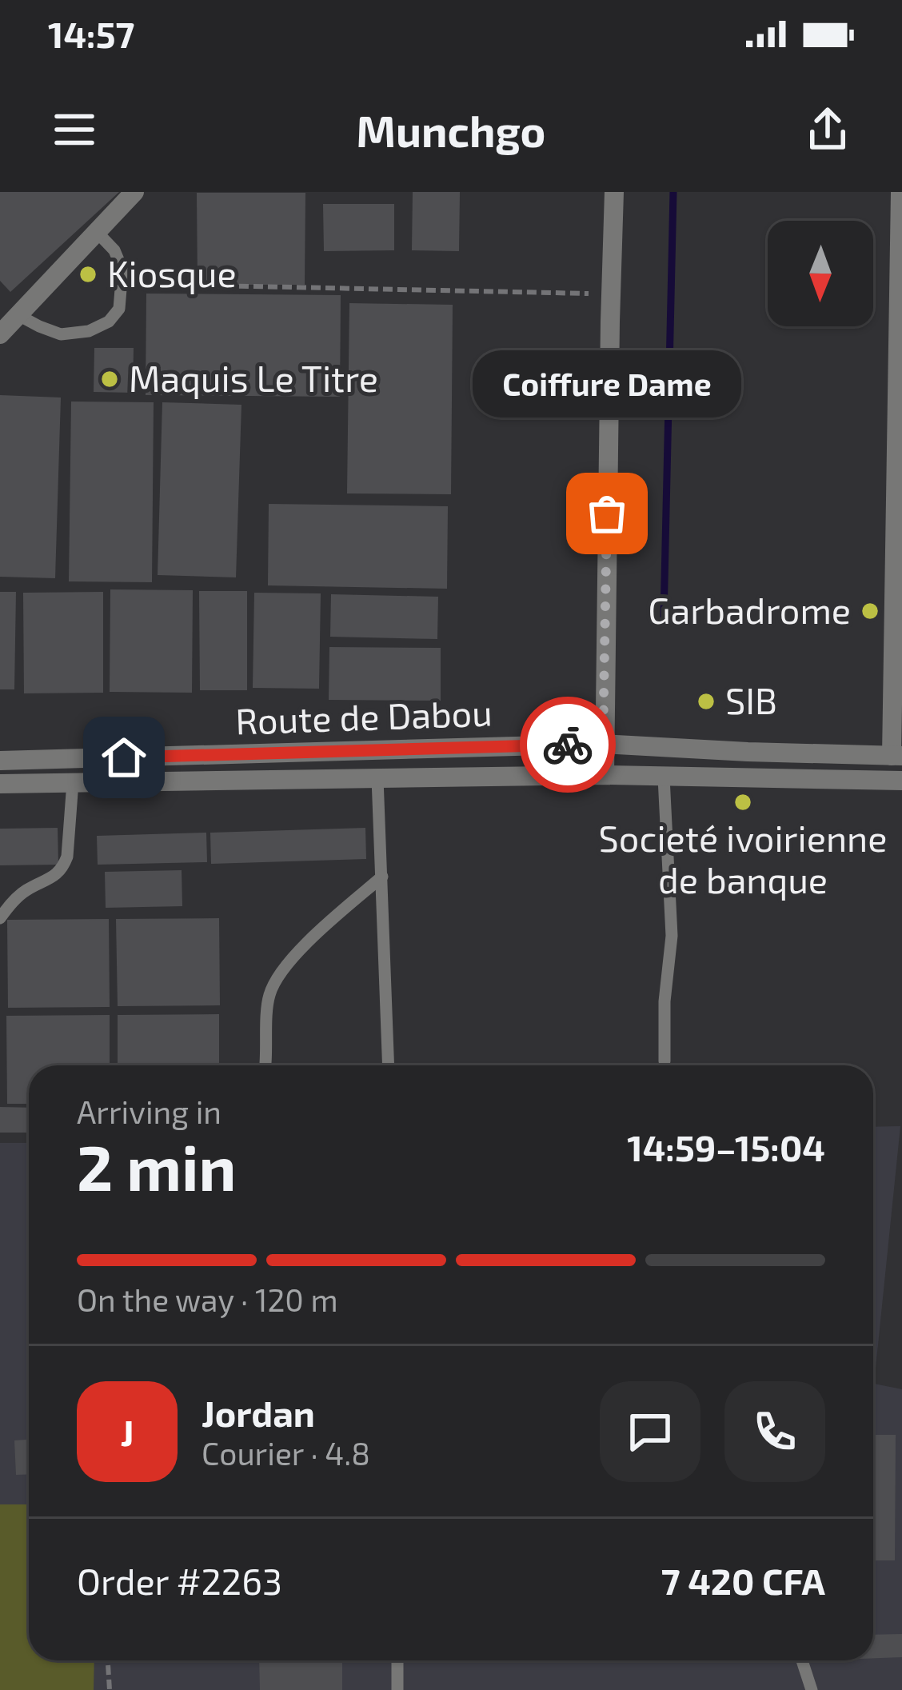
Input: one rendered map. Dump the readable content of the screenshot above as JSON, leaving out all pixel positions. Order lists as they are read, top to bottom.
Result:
{
  "streets": {
    "street": ["Route de Dabou"]
  },
  "places": [
    "Kiosque",
    "Maquis Le Titre",
    "Coiffure Dame",
    "Garbadrome",
    "SIB",
    "Societé ivoirienne de banque"
  ],
  "north": "bottom",
  "page": {
    "status": "14:57",
    "header": "Munchgo",
    "bubble": "Coiffure Dame",
    "heading": ["2 min", "Arriving in", "14:59–15:04"],
    "panel": [
      "Jordan",
      "Courier · 4.8",
      "Order #2263",
      "7 420 CFA"
    ],
    "bar": "On the way · 120 m",
    "round": "J"
  }
}
